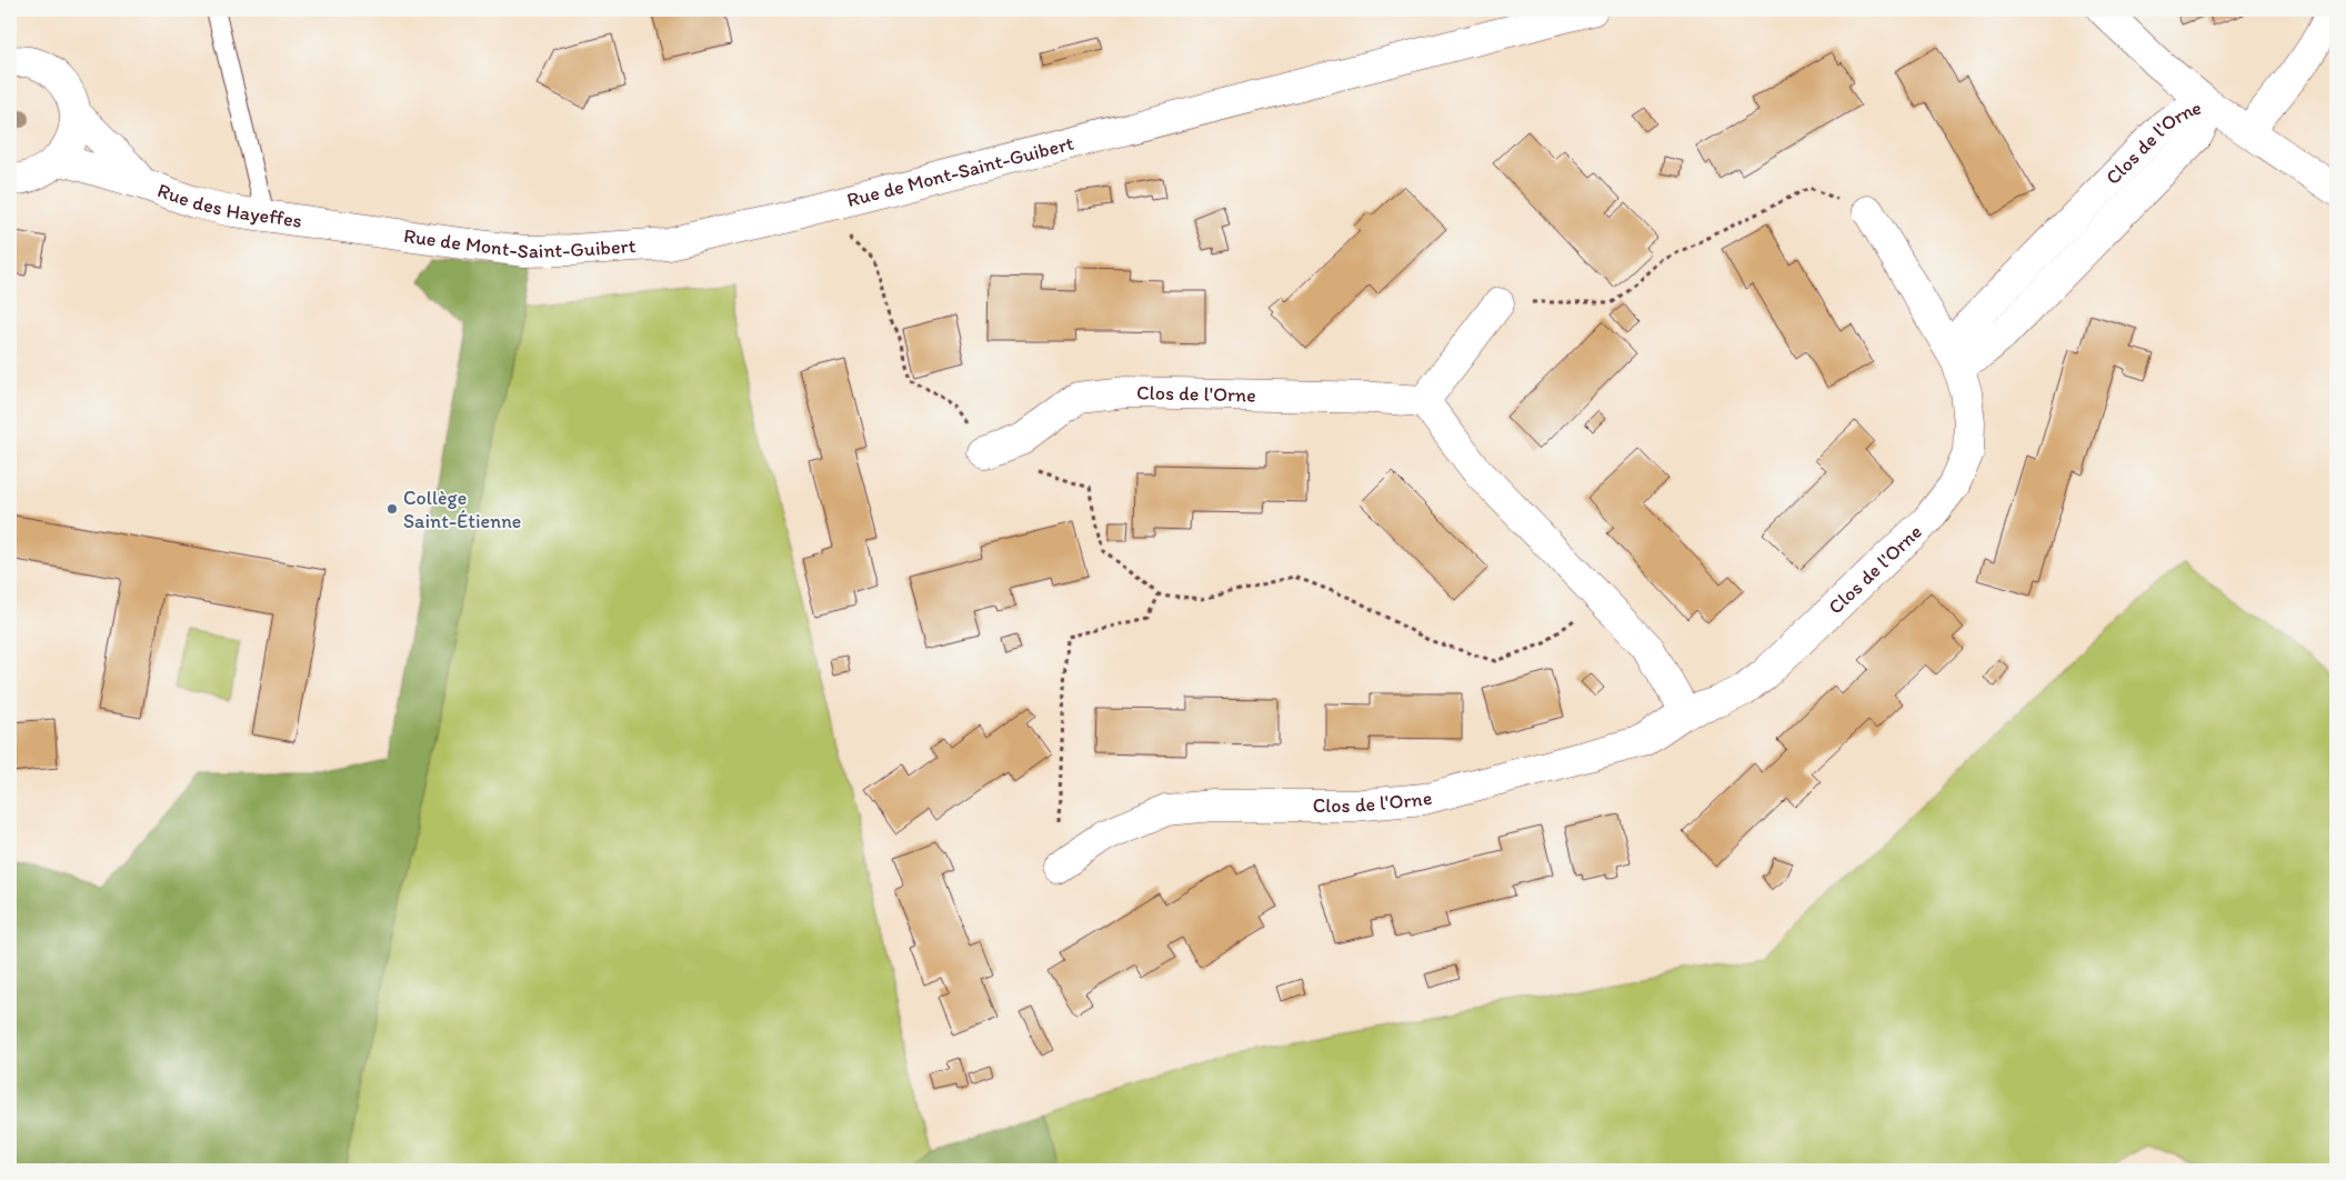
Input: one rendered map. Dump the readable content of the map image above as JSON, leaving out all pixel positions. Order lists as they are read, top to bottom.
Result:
{
  "streets": {
    "street": ["Clos de l'Orne", "Rue de Mont-Saint-Guibert", "Rue des Hayeffes"]
  },
  "crossings": [
    ["Rue de Mont-Saint-Guibert", "Rue des Hayeffes"]
  ],
  "places": ["Collège Saint-Étienne"]
}
